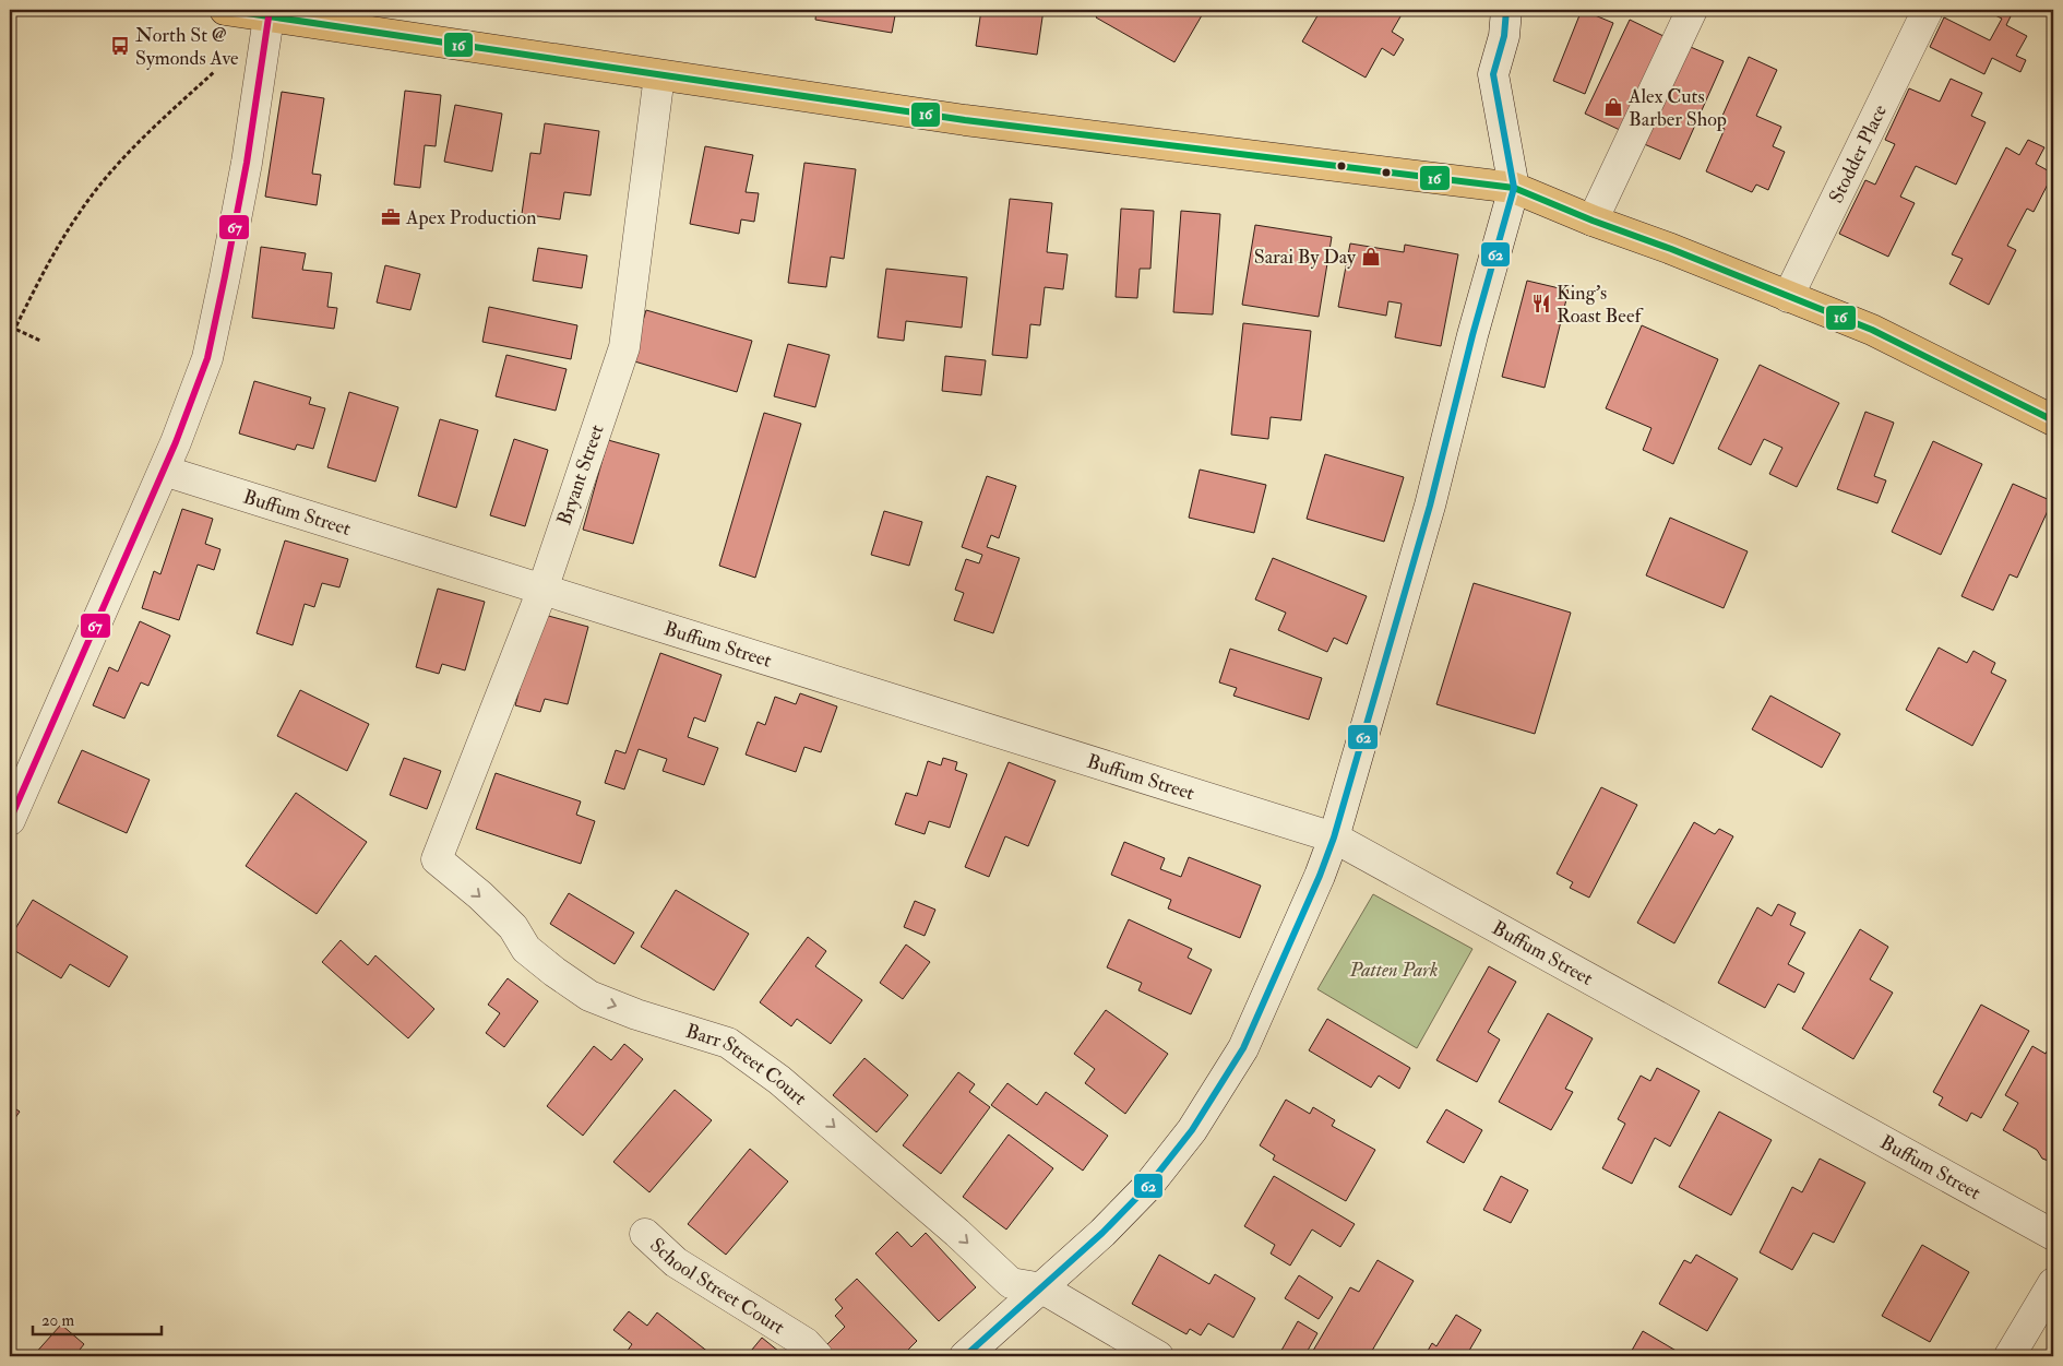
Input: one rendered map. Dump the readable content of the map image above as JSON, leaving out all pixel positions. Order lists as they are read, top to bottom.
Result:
{
  "streets": {
    "street": [
      "Stodder Place",
      "Bryant Street",
      "Buffum Street",
      "Barr Street Court",
      "School Street Court"
    ]
  },
  "crossings": [
    ["Bryant Street", "Buffum Street"],
    ["Bryant Street", "Barr Street Court"]
  ],
  "one_way": ["Barr Street Court"],
  "parks": ["Patten Park"],
  "places": {
    "bus stop": ["North St @ Symonds Ave"],
    "shop": ["Alex Cuts Barber Shop", "Sarai By Day"],
    "office": ["Apex Production"],
    "restaurant": ["King's Roast Beef"]
  },
  "lines": ["transit line 16", "transit line 62", "transit line 67"],
  "scale_bar": "20 m"
}
